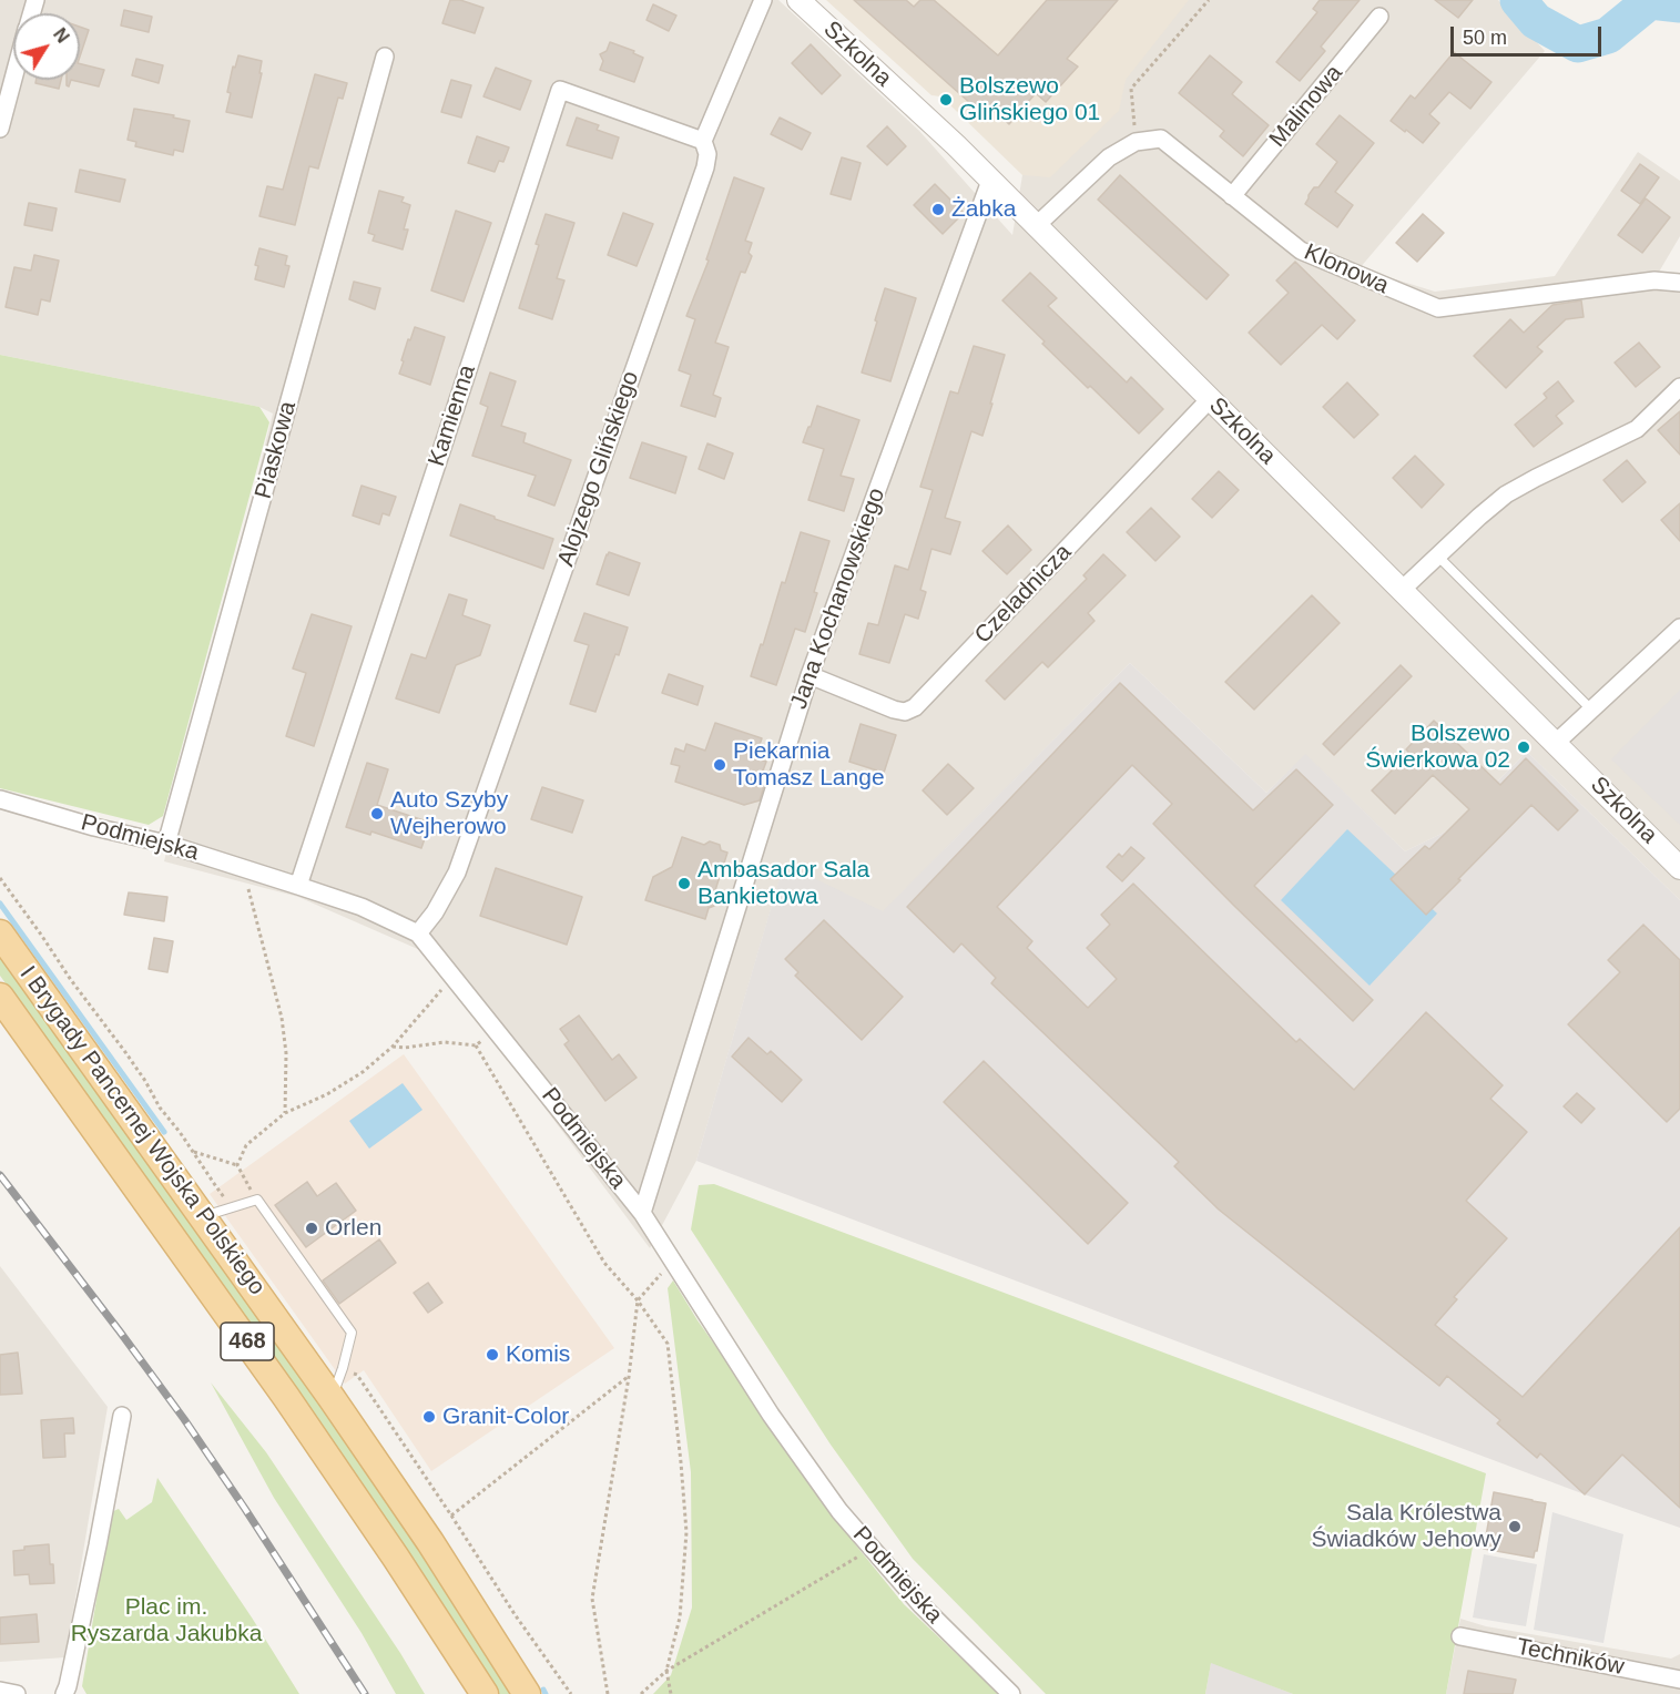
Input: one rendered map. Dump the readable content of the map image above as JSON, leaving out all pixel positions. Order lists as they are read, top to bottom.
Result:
{
  "streets": {
    "main road": ["I Brygady Pancernej Wojska Polskiego", "468"],
    "street": [
      "Szkolna",
      "Malinowa",
      "Klonowa",
      "Kamienna",
      "Piaskowa",
      "Alojzego Glińskiego",
      "Czeladnicza",
      "Jana Kochanowskiego",
      "Podmiejska",
      "Techników"
    ]
  },
  "crossings": [
    ["Szkolna", "Czeladnicza"],
    ["Szkolna", "Jana Kochanowskiego"],
    ["Malinowa", "Klonowa"],
    ["Kamienna", "Alojzego Glińskiego"],
    ["Kamienna", "Podmiejska"],
    ["Piaskowa", "Podmiejska"],
    ["Alojzego Glińskiego", "Podmiejska"],
    ["Czeladnicza", "Jana Kochanowskiego"],
    ["Jana Kochanowskiego", "Podmiejska"]
  ],
  "parks": ["Plac im. Ryszarda Jakubka"],
  "places": [
    "Bolszewo Glińskiego 01",
    "Żabka",
    "Bolszewo Świerkowa 02",
    "Piekarnia Tomasz Lange",
    "Auto Szyby Wejherowo",
    "Ambasador Sala Bankietowa",
    "Orlen",
    "Komis",
    "Granit-Color",
    "Sala Królestwa Świadków Jehowy"
  ],
  "scale_bar": "50 m",
  "north": "top right"
}
